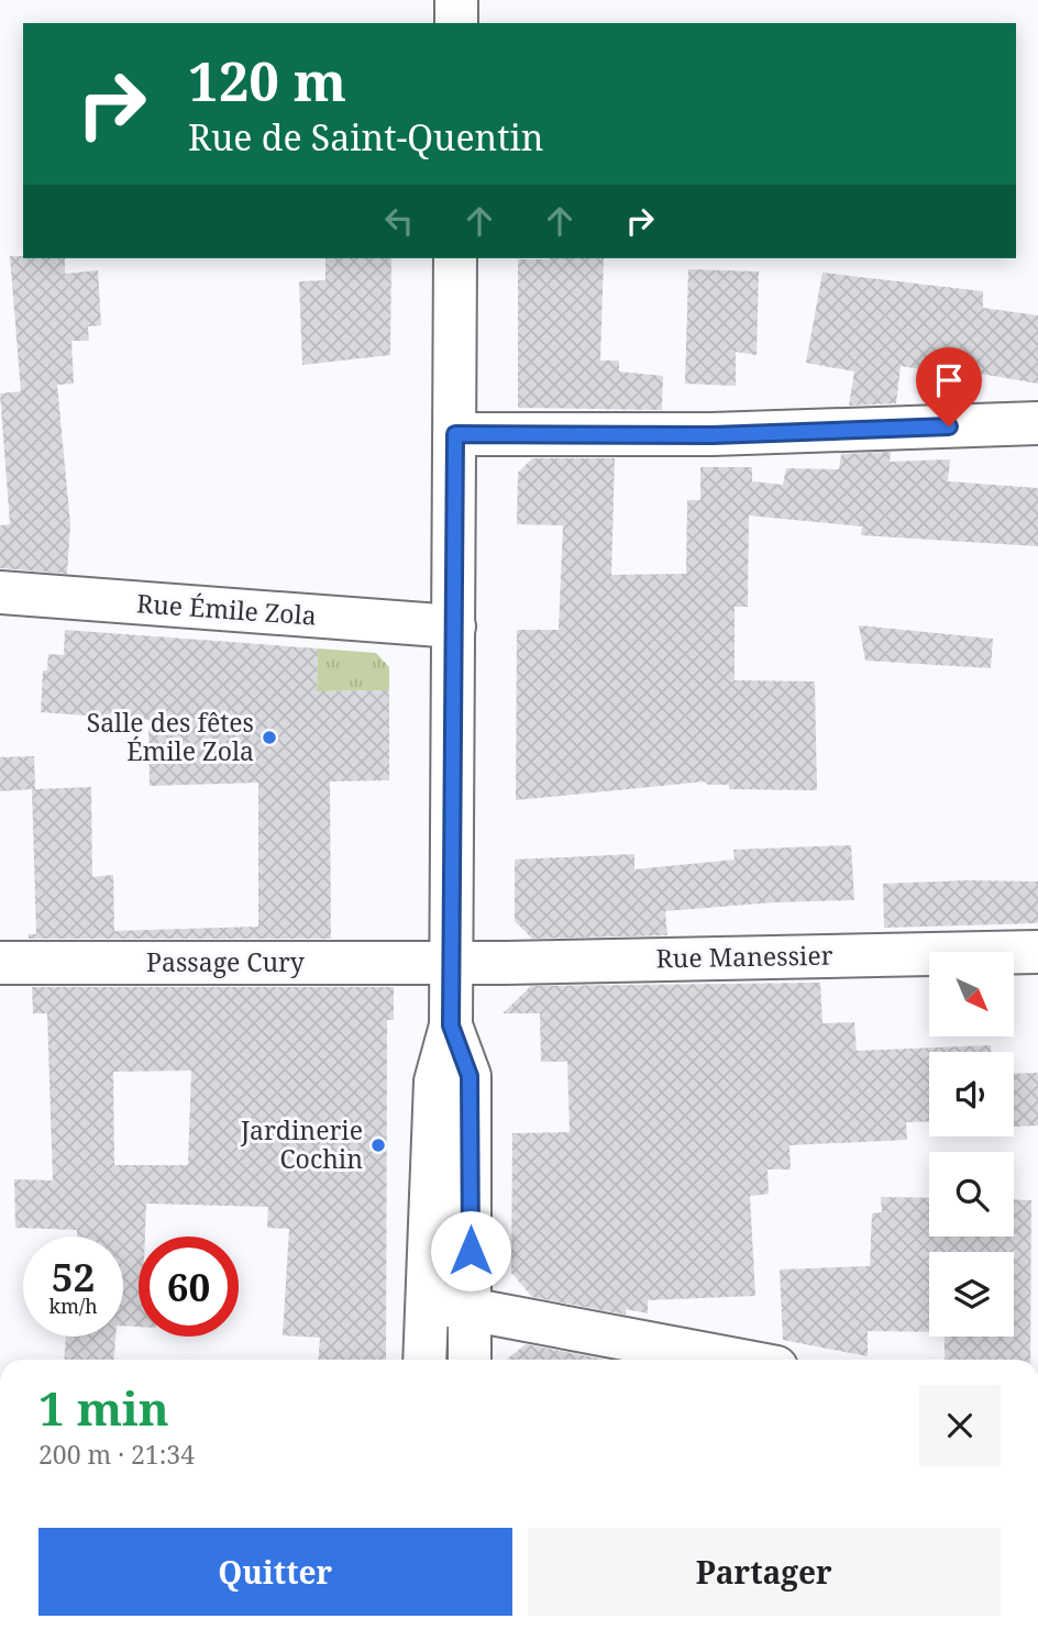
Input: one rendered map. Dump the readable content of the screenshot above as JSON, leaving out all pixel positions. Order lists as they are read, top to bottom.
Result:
{
  "streets": {
    "street": ["Rue Émile Zola", "Rue Manessier", "Passage Cury"]
  },
  "crossings": [
    ["Rue Manessier", "Passage Cury"]
  ],
  "places": ["Salle des fêtes Émile Zola", "Jardinerie Cochin"],
  "north": "bottom right",
  "page": {
    "turn": ["120 m", "Rue de Saint-Quentin"],
    "speed": "52 km/h",
    "limit": "60",
    "heading": ["1 min", "200 m · 21:34"],
    "buttons": ["Quitter", "Partager"]
  }
}
